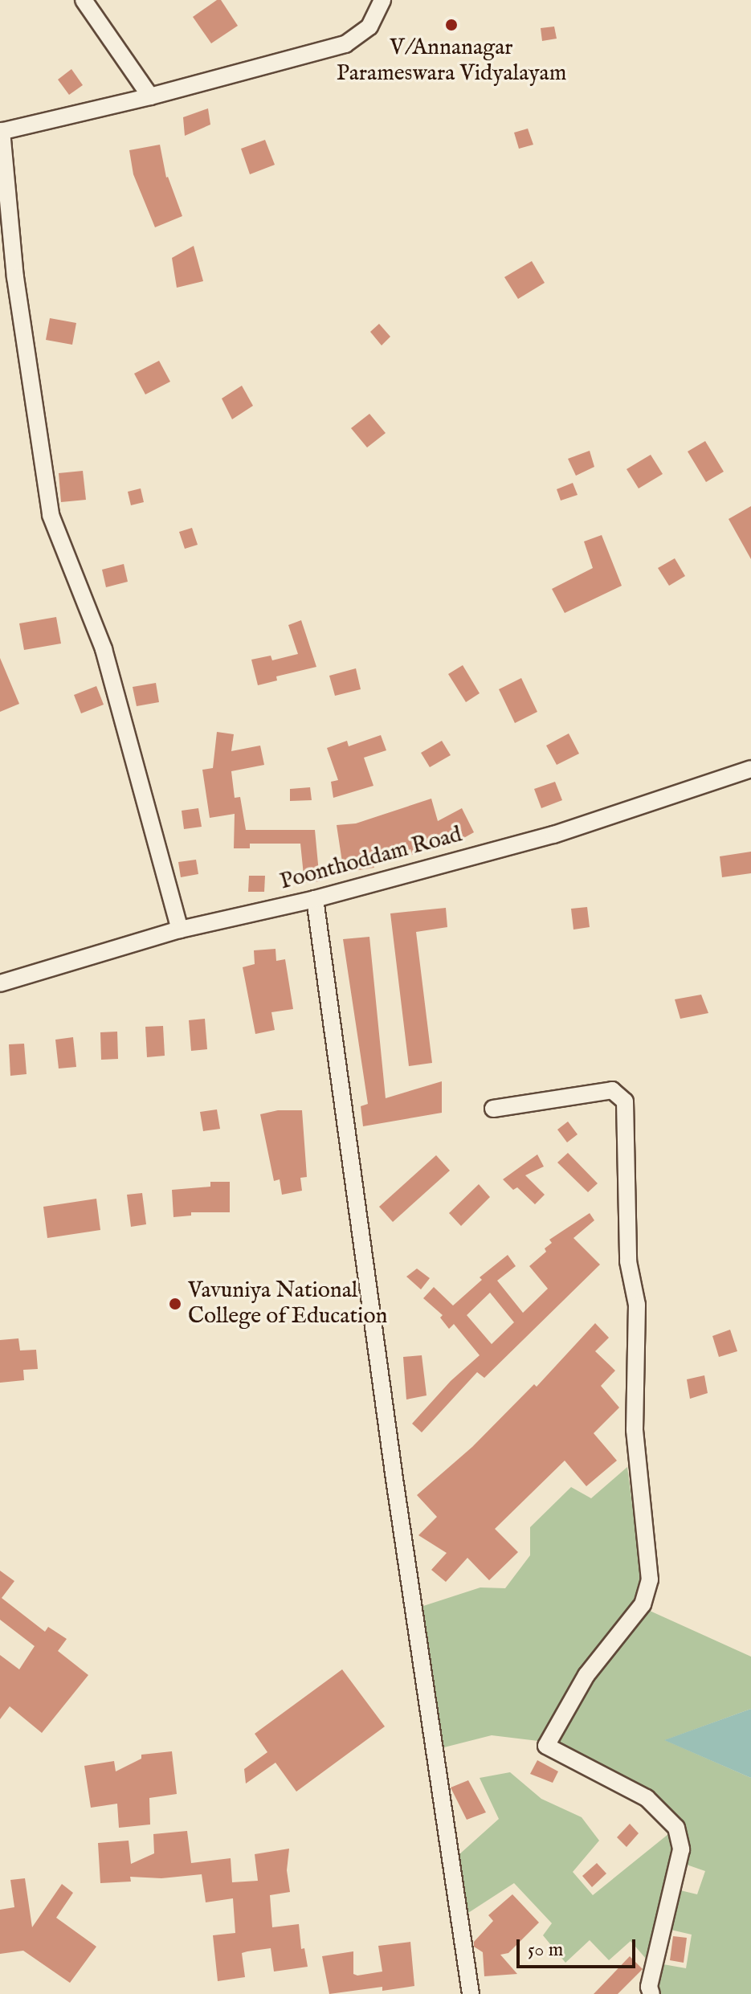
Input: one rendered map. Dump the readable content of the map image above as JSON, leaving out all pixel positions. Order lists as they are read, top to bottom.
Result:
{
  "streets": {
    "street": ["Poonthoddam Road"]
  },
  "places": ["V/Annanagar Parameswara Vidyalayam", "Vavuniya National College of Education"],
  "scale_bar": "50 m"
}
